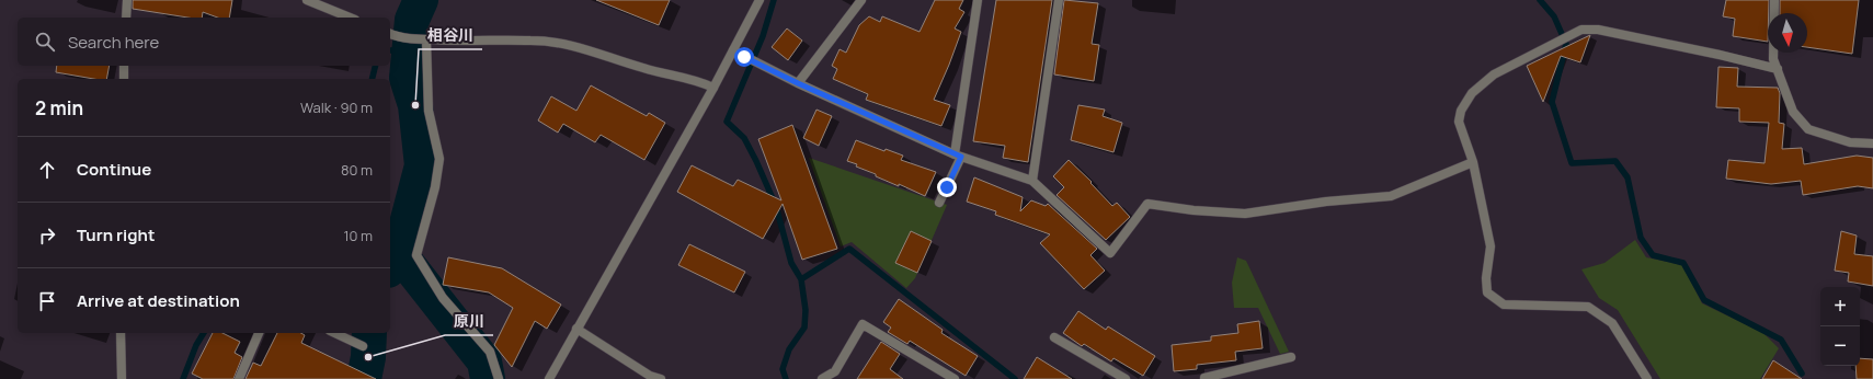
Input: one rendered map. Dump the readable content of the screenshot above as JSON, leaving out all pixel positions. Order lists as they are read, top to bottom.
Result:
{
  "places": ["相谷川", "原川"],
  "north": "bottom",
  "page": {
    "search": "Search here",
    "heading": ["2 min", "Walk · 90 m"],
    "list": [
      ["Continue", "80 m"],
      ["Turn right", "10 m"],
      "Arrive at destination"
    ],
    "map_buttons": ["+", "−"]
  }
}
